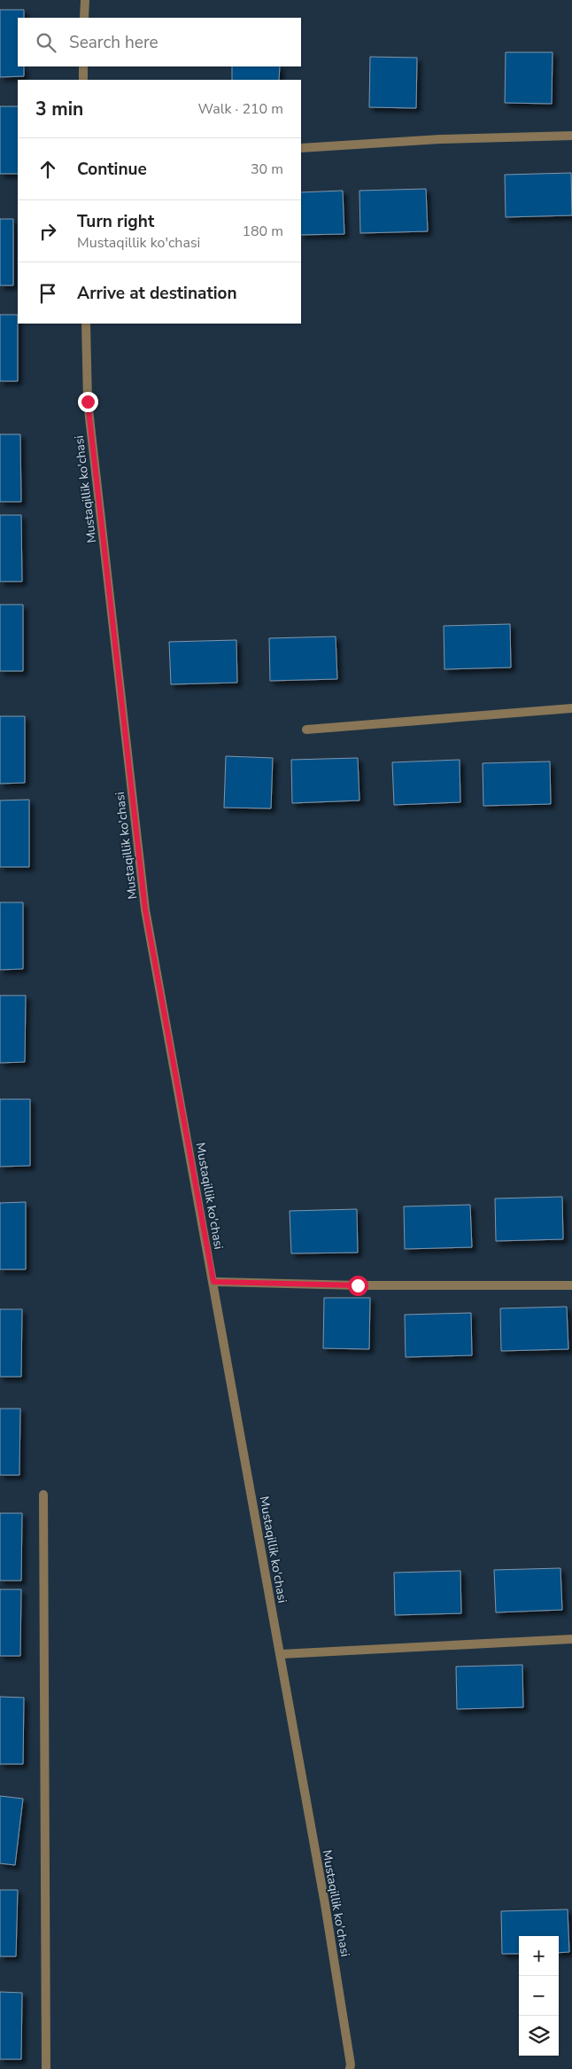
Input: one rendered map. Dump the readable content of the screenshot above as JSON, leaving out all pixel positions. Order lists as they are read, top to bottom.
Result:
{
  "streets": {
    "street": ["Mustaqillik ko'chasi"]
  },
  "page": {
    "search": "Search here",
    "heading": ["3 min", "Walk · 210 m"],
    "list": [
      ["Continue", "30 m"],
      ["Turn right", "Mustaqillik ko'chasi", "180 m"],
      "Arrive at destination"
    ],
    "map_buttons": ["+", "−"]
  }
}
